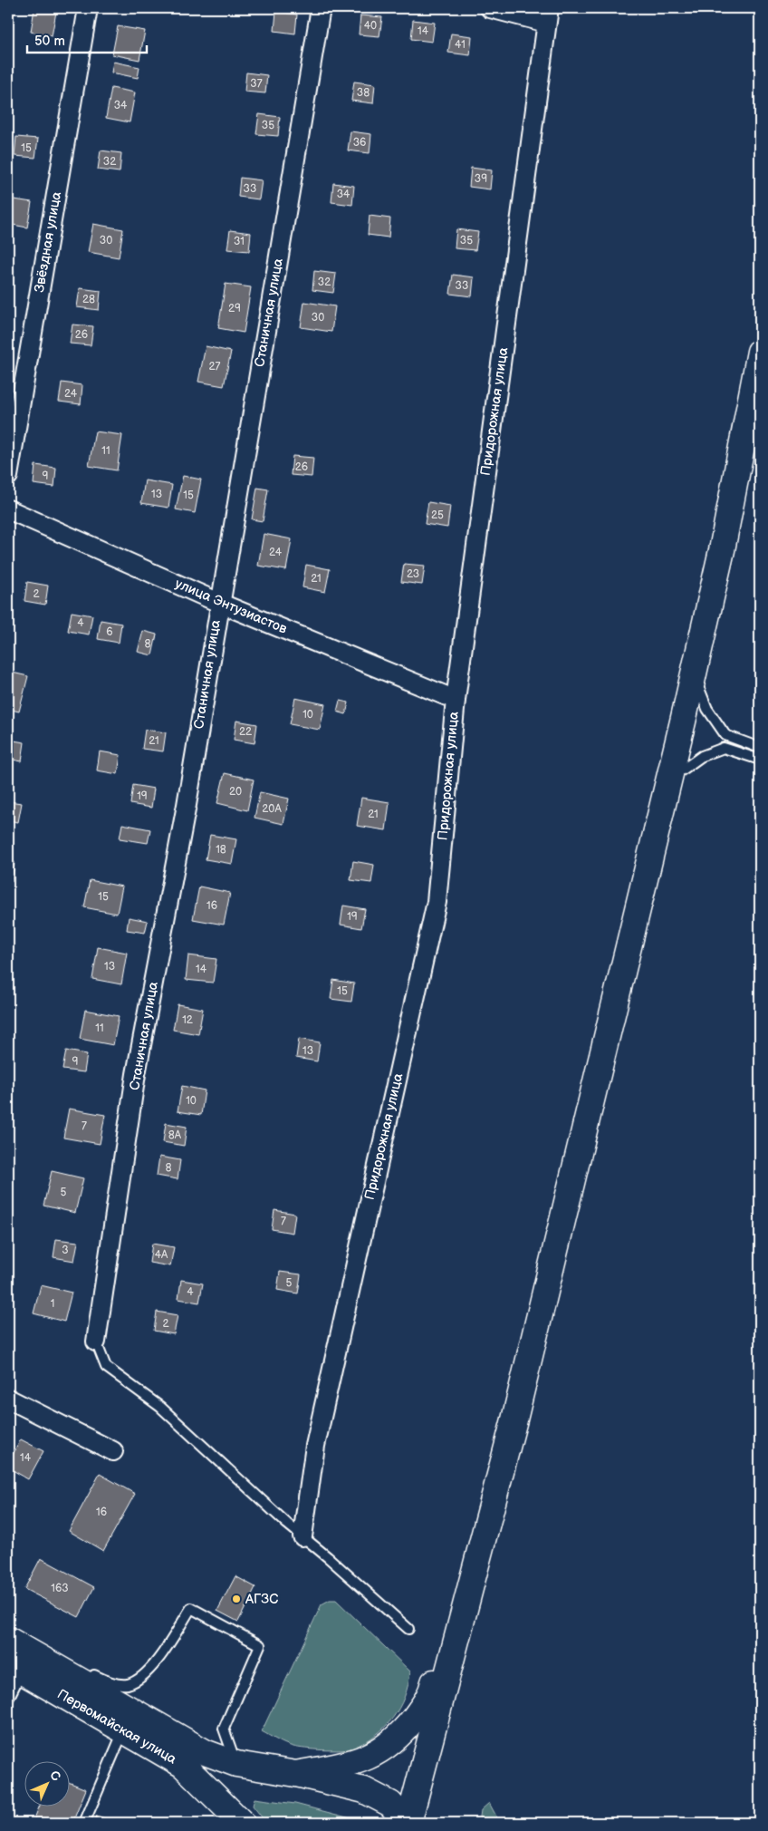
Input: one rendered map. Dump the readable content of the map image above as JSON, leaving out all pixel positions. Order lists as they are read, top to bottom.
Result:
{
  "streets": {
    "main road": ["Первомайская улица"],
    "street": [
      "Звёздная улица",
      "Станичная улица",
      "Придорожная улица",
      "улица Энтузиастов"
    ]
  },
  "crossings": [
    ["Станичная улица", "улица Энтузиастов"],
    ["Придорожная улица", "улица Энтузиастов"]
  ],
  "places": ["АГЗС"],
  "house_numbers": [
    "40",
    "14",
    "41",
    "37",
    "38",
    "34",
    "35",
    "36",
    "15",
    "32",
    "39",
    "33",
    "34",
    "30",
    "35",
    "31",
    "32",
    "33",
    "28",
    "29",
    "30",
    "26",
    "27",
    "24",
    "11",
    "26",
    "9",
    "13",
    "15",
    "25",
    "24",
    "23",
    "21",
    "2",
    "4",
    "6",
    "8",
    "10",
    "22",
    "21",
    "20",
    "19",
    "20А",
    "21",
    "18",
    "15",
    "16",
    "19",
    "13",
    "14",
    "15",
    "12",
    "11",
    "13",
    "9",
    "10",
    "7",
    "8А",
    "8",
    "5",
    "7",
    "3",
    "4А",
    "5",
    "4",
    "1",
    "2",
    "14",
    "16",
    "163"
  ],
  "scale_bar": "50 m",
  "north": "top right"
}
